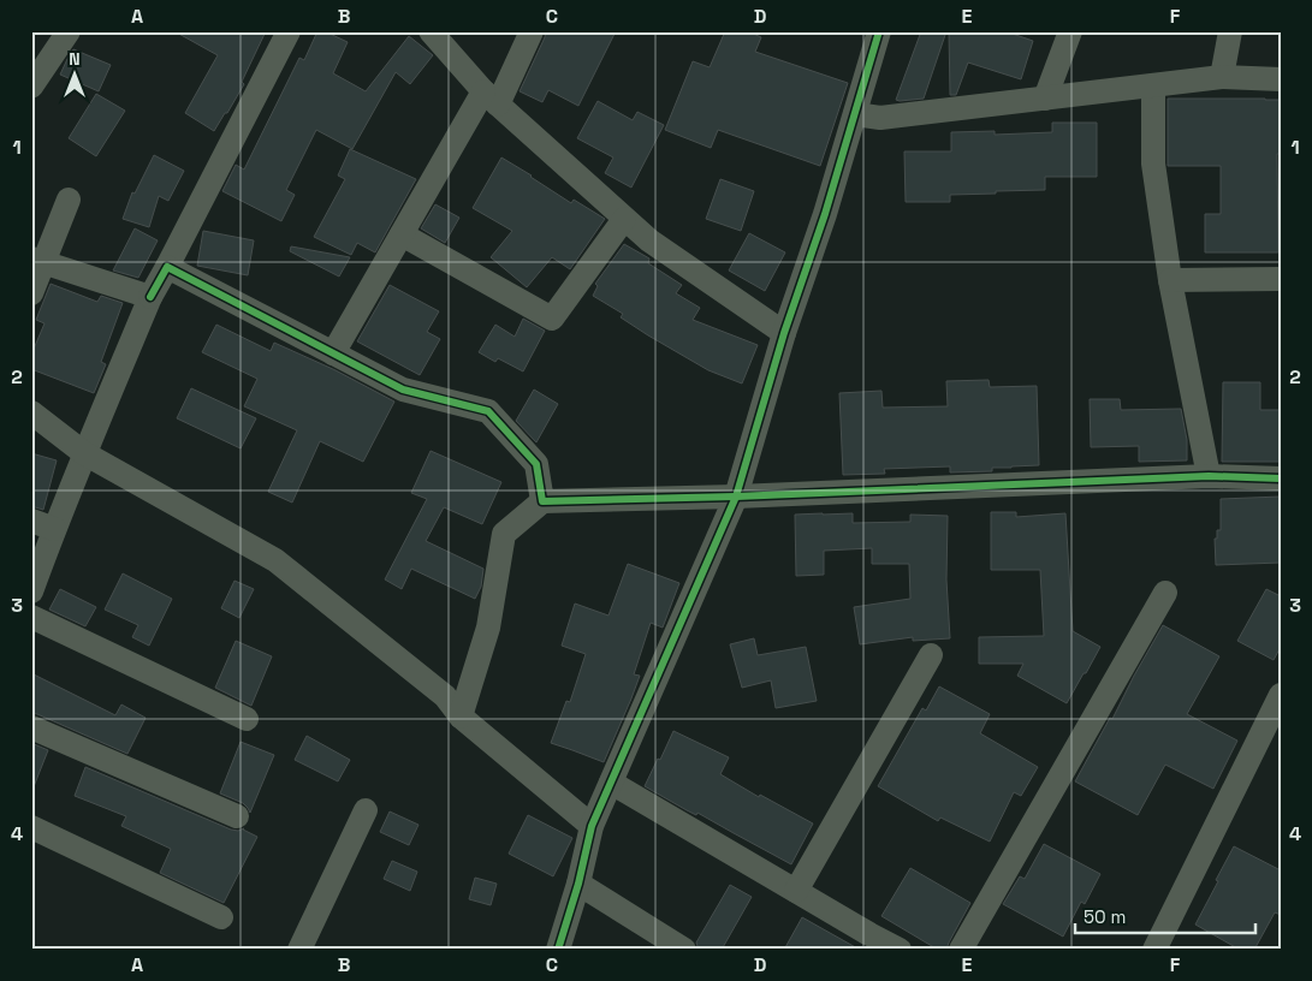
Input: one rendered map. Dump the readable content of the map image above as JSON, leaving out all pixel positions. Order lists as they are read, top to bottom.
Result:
{
  "scale_bar": "50 m",
  "north": "top",
  "grid": {
    "columns": [
      "A",
      "B",
      "C",
      "D",
      "E",
      "F"
    ],
    "rows": [
      "1",
      "2",
      "3",
      "4"
    ]
  }
}
